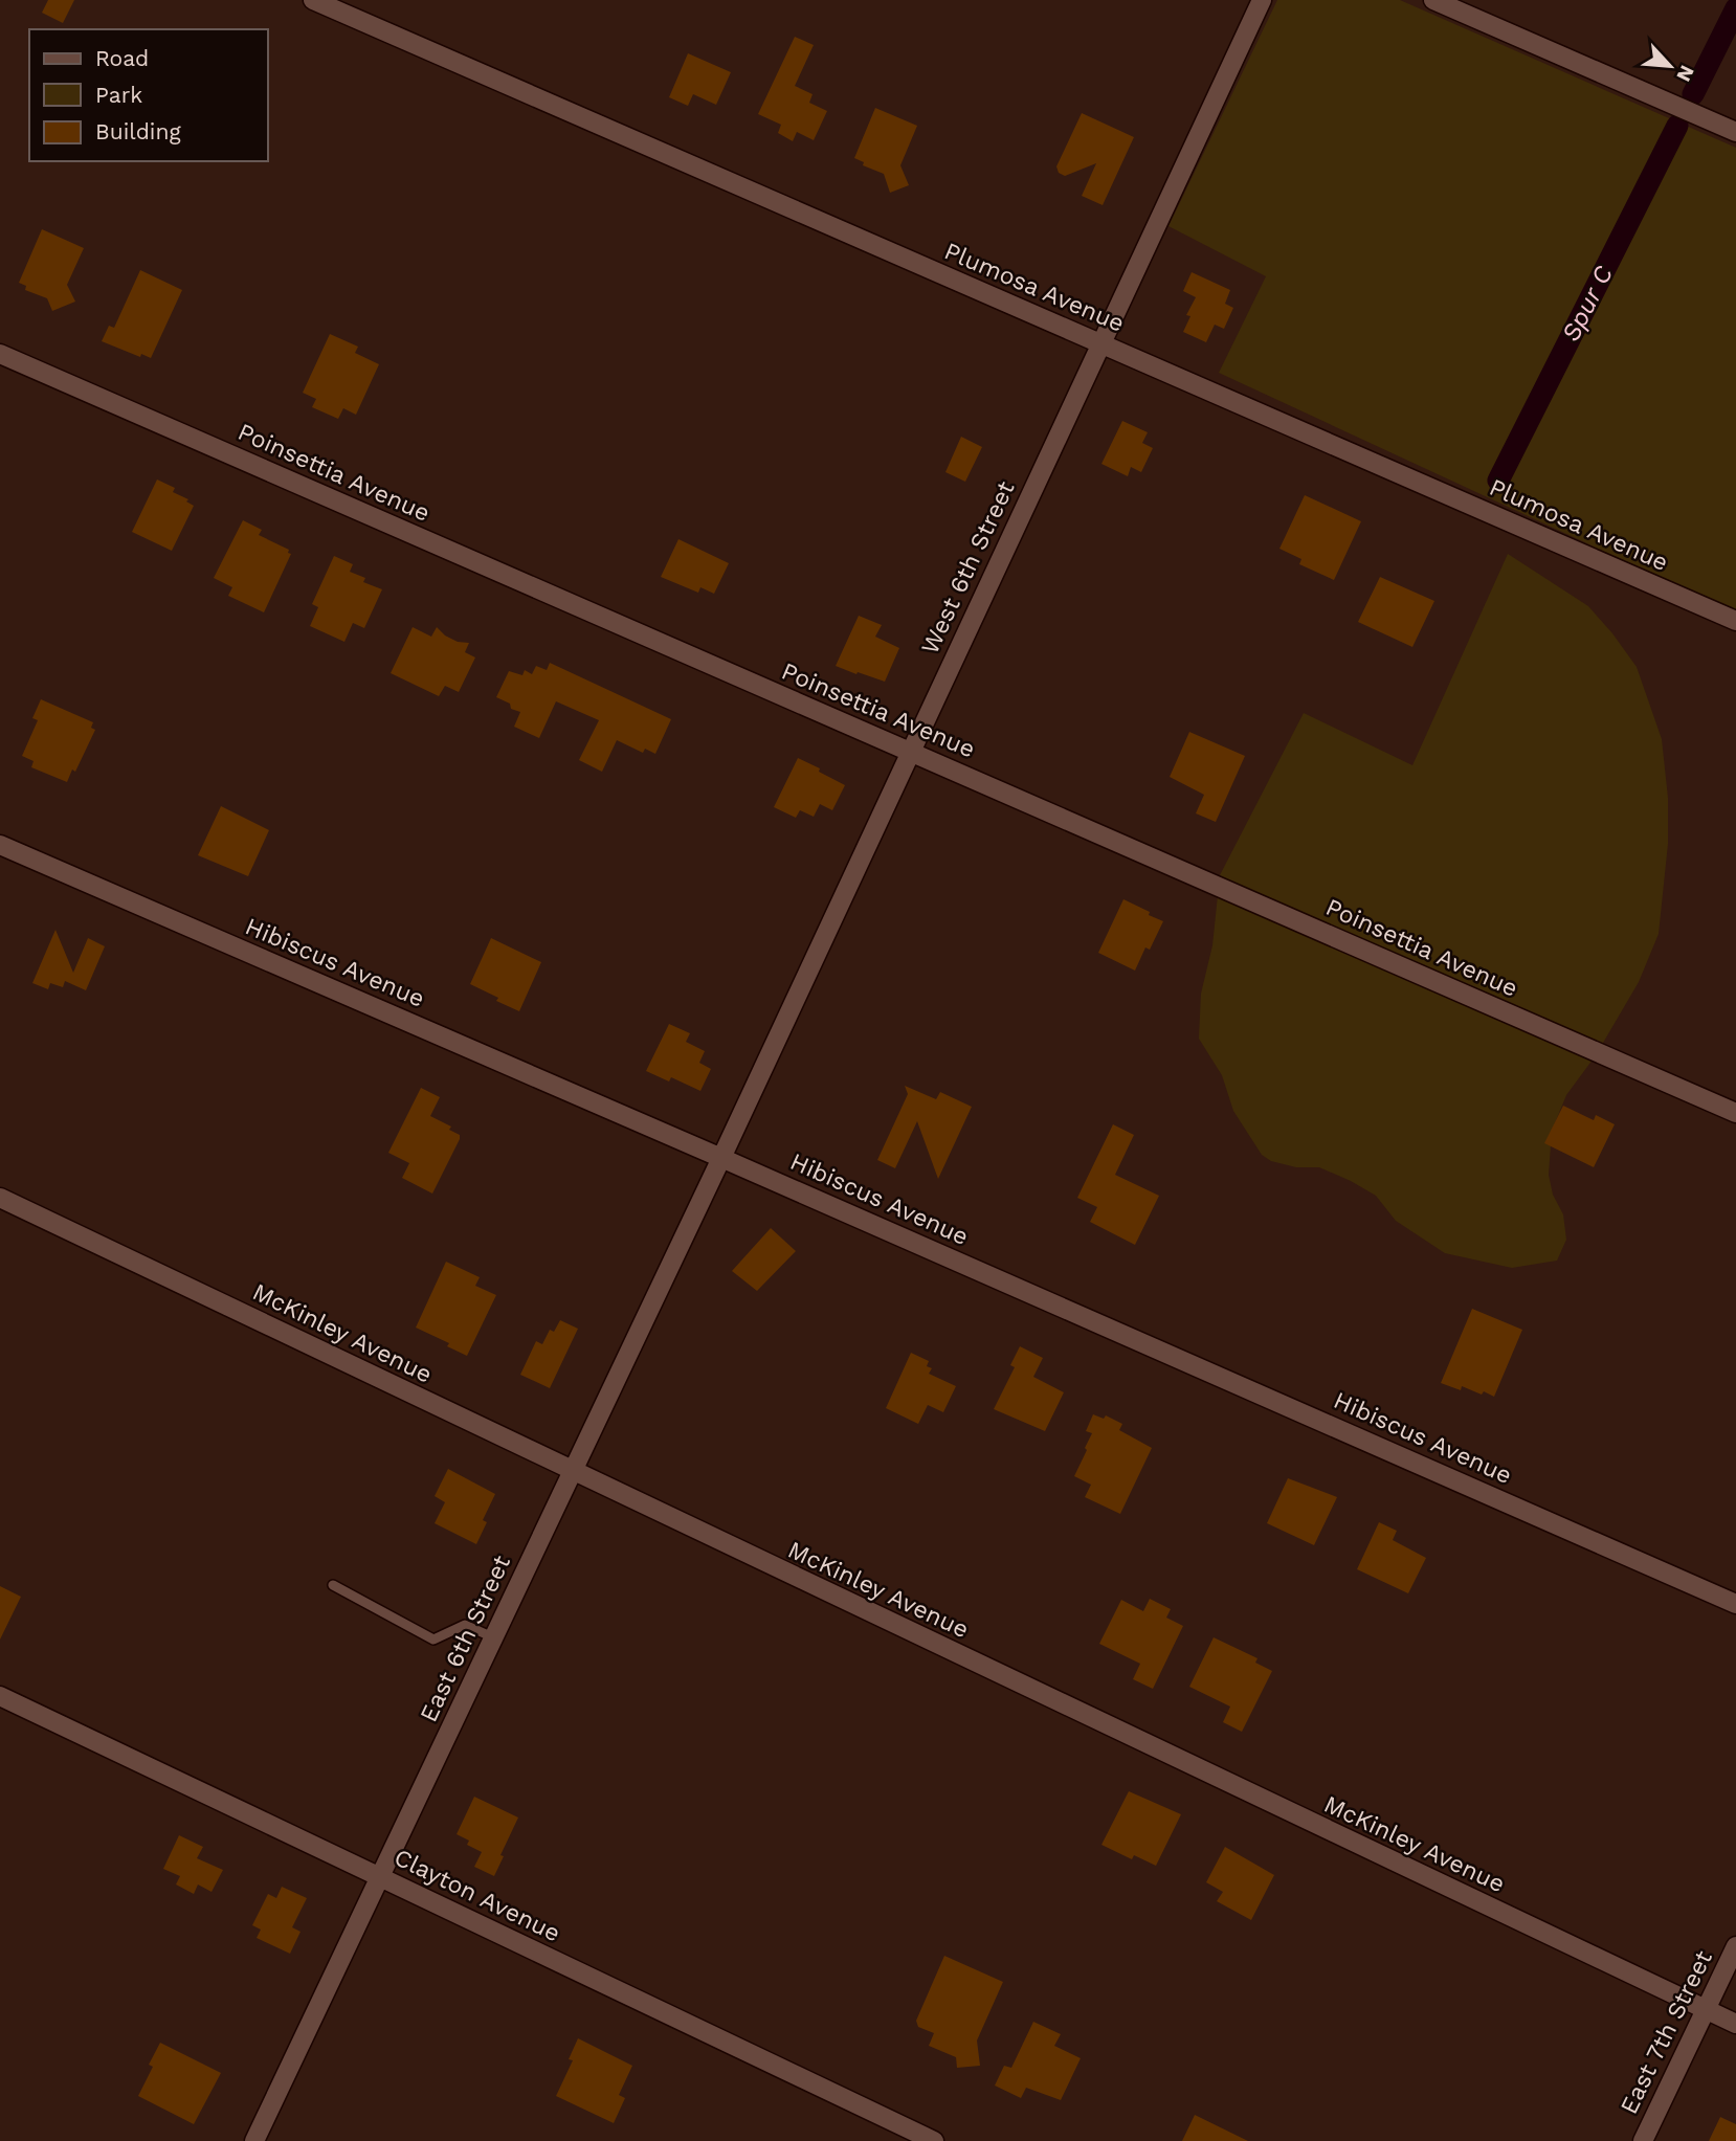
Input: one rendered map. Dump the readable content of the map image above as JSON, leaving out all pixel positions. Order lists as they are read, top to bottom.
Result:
{
  "streets": {
    "street": [
      "Plumosa Avenue",
      "Poinsettia Avenue",
      "West 6th Street",
      "Hibiscus Avenue",
      "McKinley Avenue",
      "East 6th Street",
      "Clayton Avenue",
      "East 7th Street"
    ]
  },
  "crossings": [
    ["Plumosa Avenue", "West 6th Street"],
    ["Poinsettia Avenue", "West 6th Street"],
    ["West 6th Street", "Hibiscus Avenue"],
    ["West 6th Street", "East 6th Street"],
    ["Hibiscus Avenue", "East 6th Street"],
    ["McKinley Avenue", "East 6th Street"],
    ["McKinley Avenue", "East 7th Street"],
    ["East 6th Street", "Clayton Avenue"]
  ],
  "water": ["Spur C"],
  "legend": ["Road", "Park", "Building"],
  "north": "bottom right"
}
